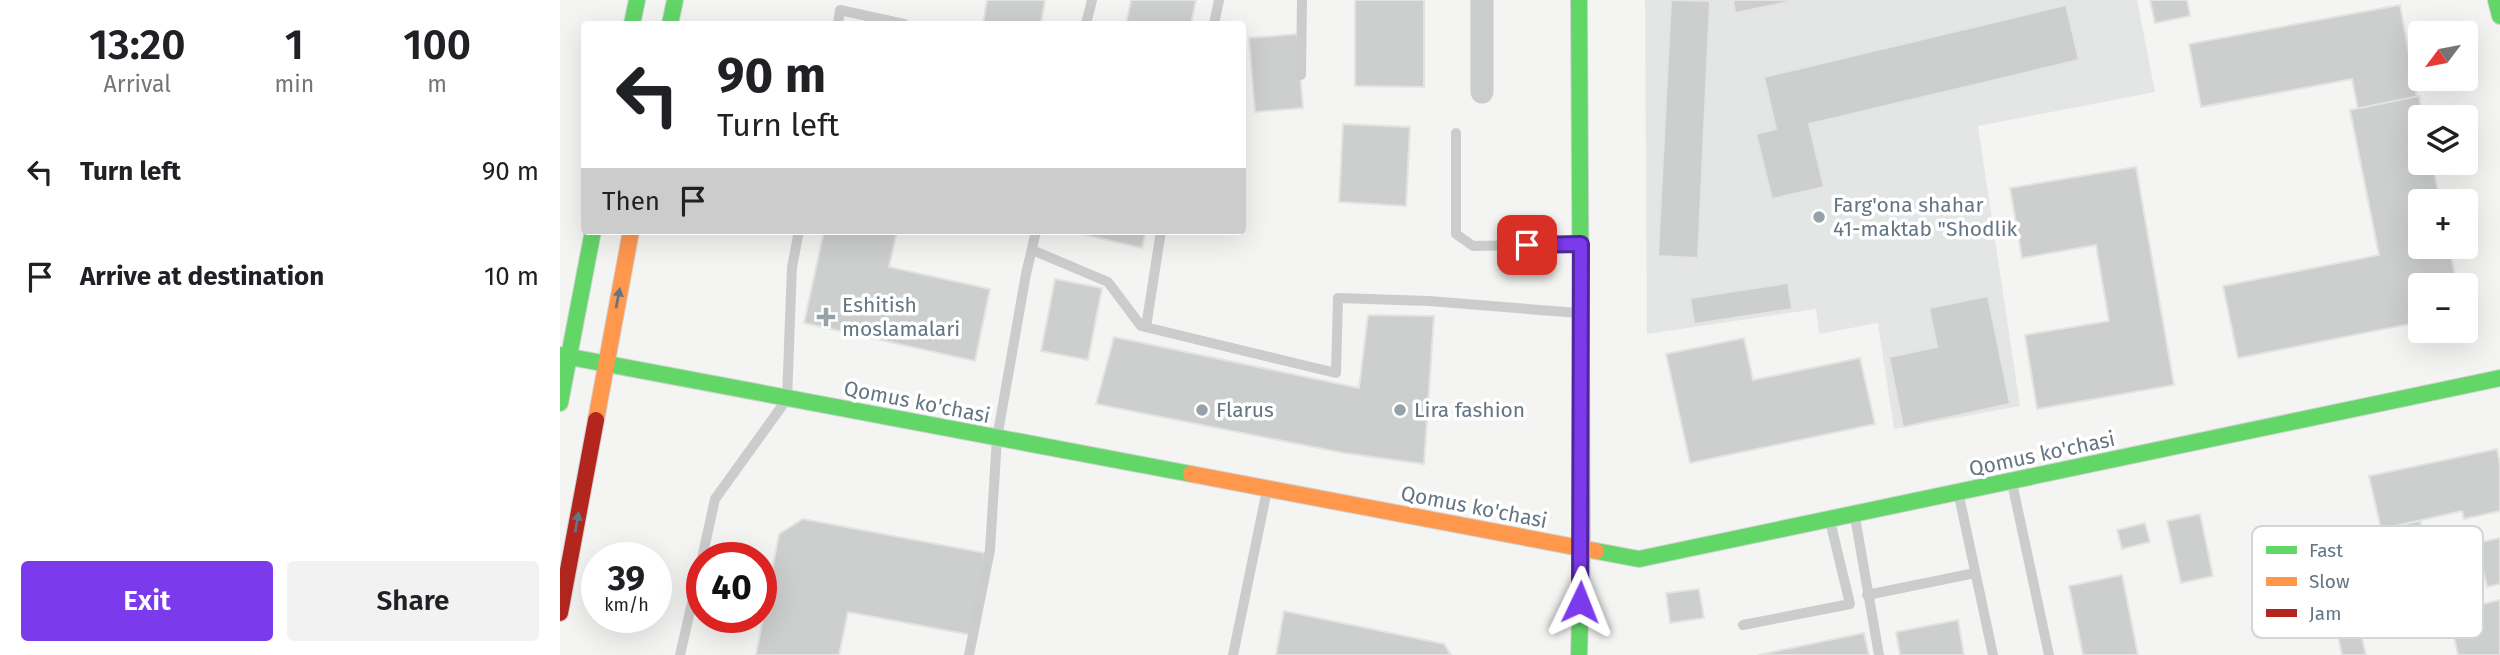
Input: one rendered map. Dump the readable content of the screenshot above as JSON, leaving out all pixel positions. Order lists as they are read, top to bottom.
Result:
{
  "streets": {
    "street": ["Qomus ko'chasi"]
  },
  "places": {
    "other": ["Farg'ona shahar 41-maktab \"Shodlik", "Flarus", "Lira fashion"],
    "health": ["Eshitish moslamalari"]
  },
  "legend": ["Fast", "Slow", "Jam"],
  "north": "bottom left",
  "page": {
    "eta": [
      "13:20",
      "Arrival",
      "1",
      "min",
      "100",
      "m"
    ],
    "map_buttons": ["+", "−"],
    "turn": ["90 m", "Turn left"],
    "list": [
      {
        "name": "Turn left",
        "value": "90 m"
      },
      {
        "name": "Arrive at destination",
        "value": "10 m"
      }
    ],
    "then": "Then",
    "speed": "39 km/h",
    "limit": "40",
    "buttons": ["Exit", "Share"]
  }
}
